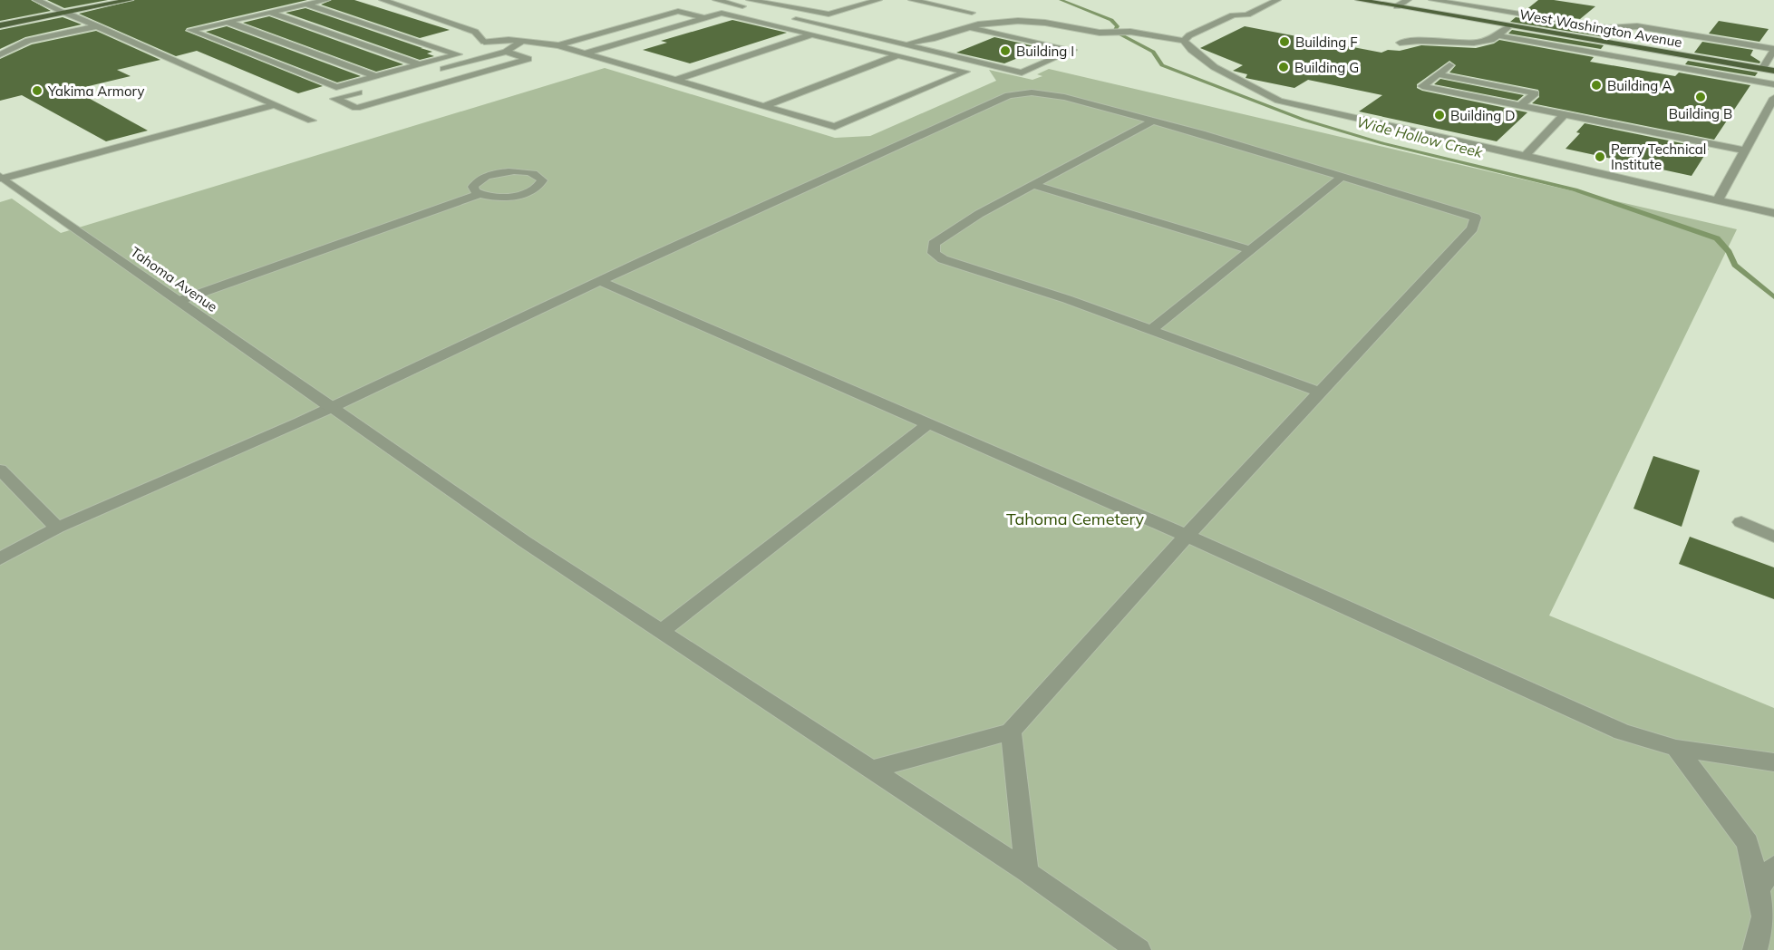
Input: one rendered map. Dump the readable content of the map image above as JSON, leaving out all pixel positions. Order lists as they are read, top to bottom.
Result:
{
  "streets": {
    "main road": ["West Washington Avenue"],
    "street": ["Tahoma Avenue"]
  },
  "water": ["Wide Hollow Creek"],
  "parks": ["Tahoma Cemetery"],
  "places": [
    "Building F",
    "Building I",
    "Building G",
    "Building A",
    "Yakima Armory",
    "Building B",
    "Building D",
    "Perry Technical Institute"
  ]
}
